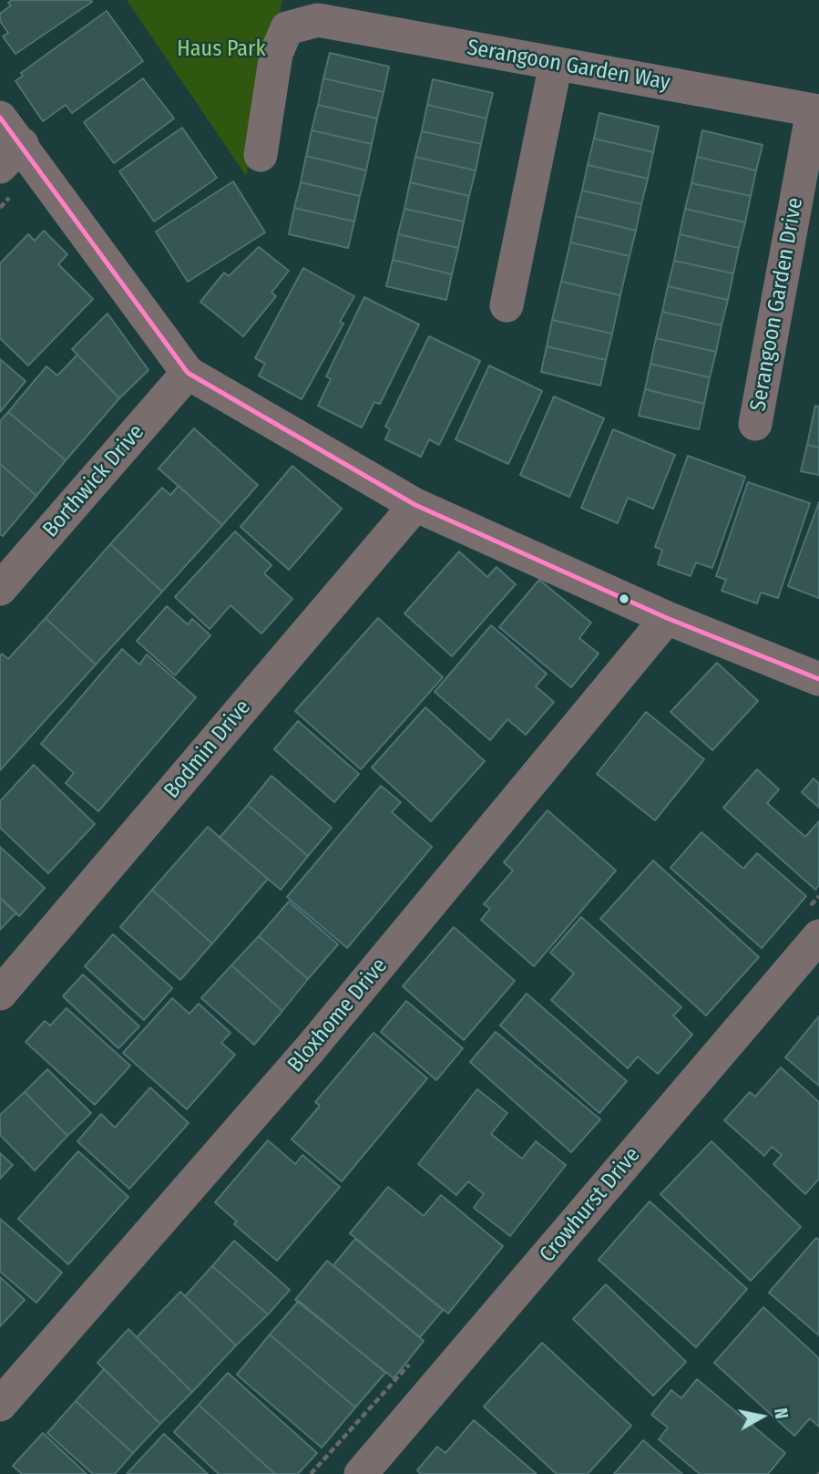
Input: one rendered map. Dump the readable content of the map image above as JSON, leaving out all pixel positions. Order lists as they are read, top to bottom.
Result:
{
  "streets": {
    "street": [
      "Serangoon Garden Way",
      "Serangoon Garden Drive",
      "Borthwick Drive",
      "Bodmin Drive",
      "Bloxhome Drive",
      "Crowhurst Drive"
    ]
  },
  "crossings": [
    ["Serangoon Garden Way", "Serangoon Garden Drive"]
  ],
  "parks": ["Haus Park"],
  "north": "right"
}
